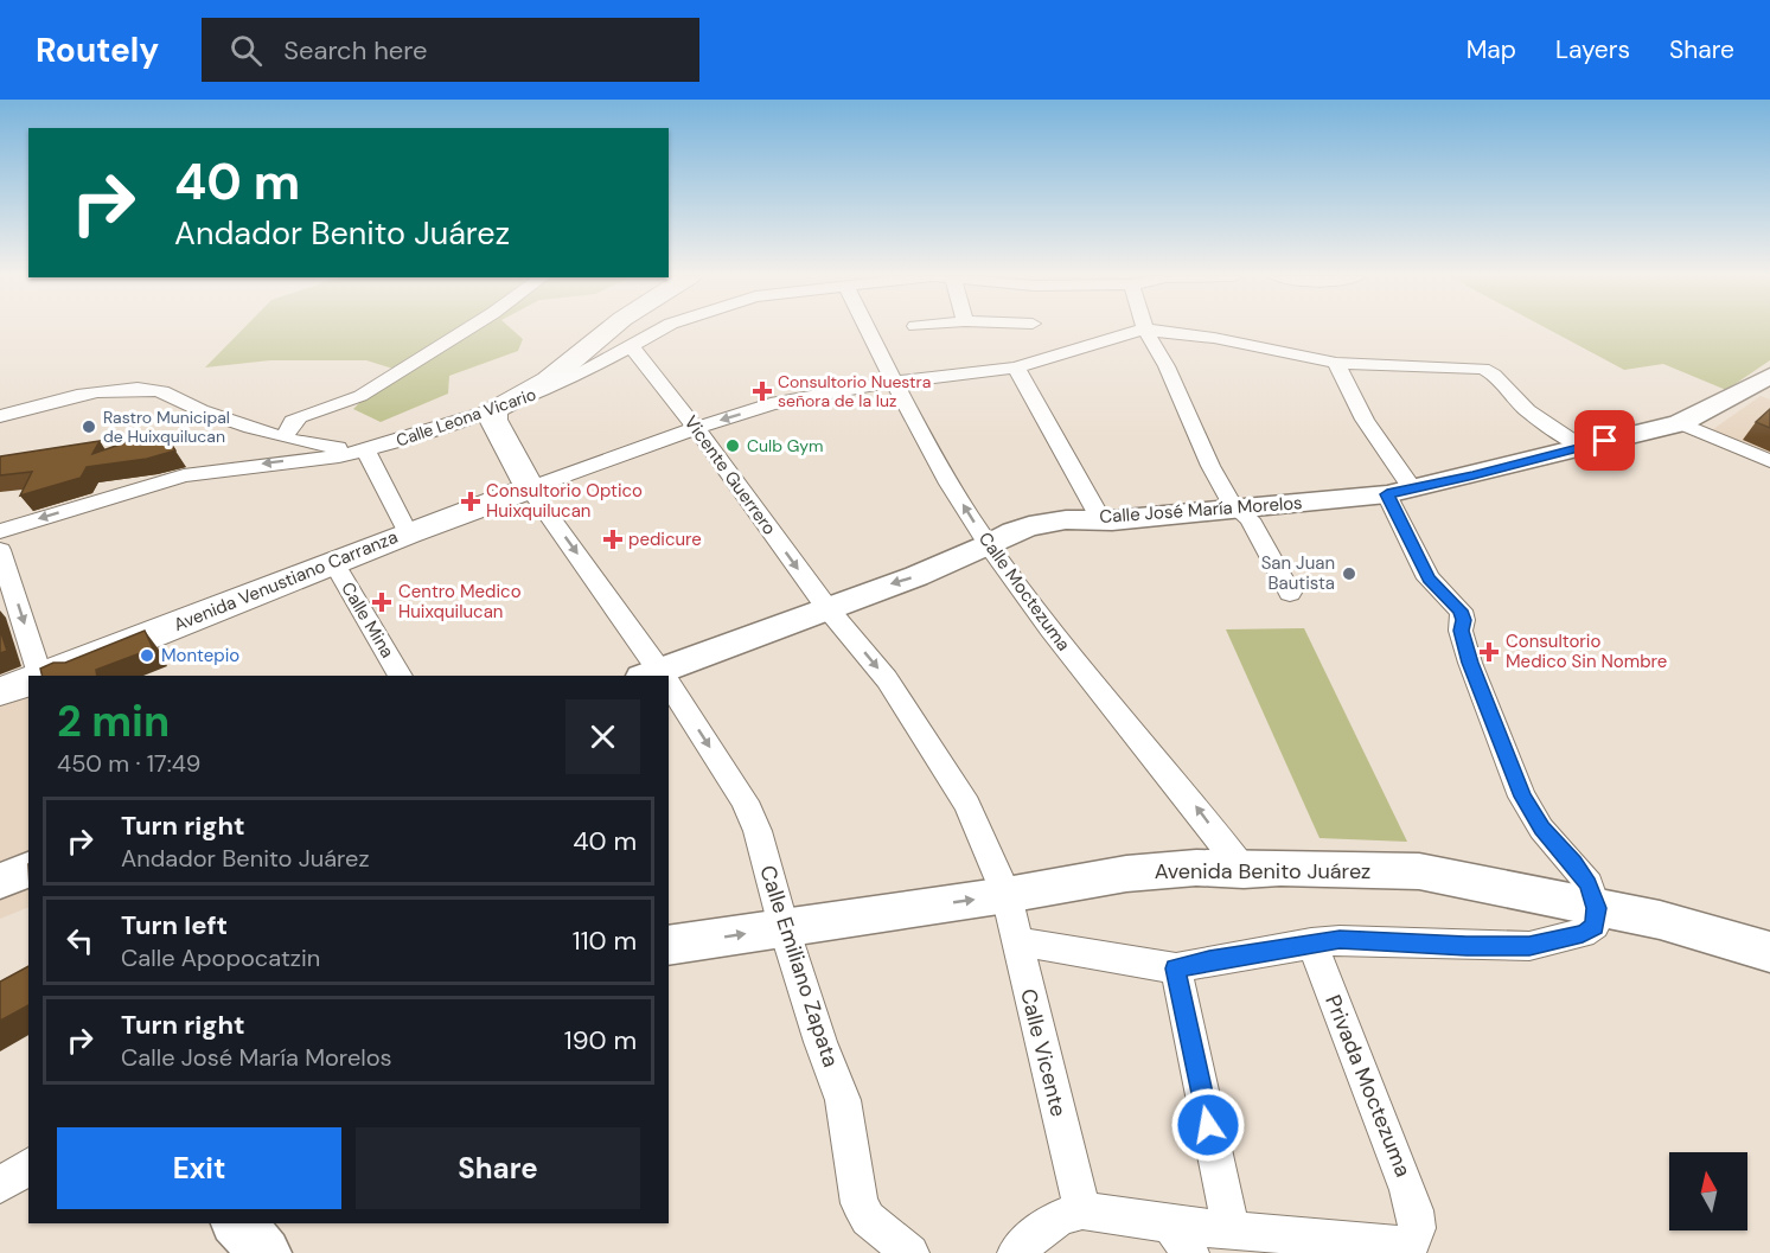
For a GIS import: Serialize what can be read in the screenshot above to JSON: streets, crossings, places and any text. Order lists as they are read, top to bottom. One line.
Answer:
{"streets":{"main road":["Calle José María Morelos","Avenida Venustiano Carranza","Avenida Benito Juárez"],"street":["Calle Leona Vicario","Vicente Guerrero","Calle Moctezuma","Calle Mina","Calle Emiliano Zapata","Calle Vicente","Privada Moctezuma"]},"crossings":[["Calle Leona Vicario","Vicente Guerrero"],["Vicente Guerrero","Calle José María Morelos"],["Vicente Guerrero","Avenida Benito Juárez"],["Vicente Guerrero","Calle Vicente"],["Calle José María Morelos","Calle Moctezuma"],["Avenida Venustiano Carranza","Calle Mina"],["Avenida Venustiano Carranza","Calle Emiliano Zapata"],["Calle Moctezuma","Avenida Benito Juárez"],["Avenida Benito Juárez","Calle Emiliano Zapata"],["Avenida Benito Juárez","Calle Vicente"]],"one_way":["Vicente Guerrero","Calle Emiliano Zapata"],"places":{"health":["Consultorio Nuestra señora de la luz","Consultorio Optico Huixquilucan","pedicure","Centro Medico Huixquilucan","Consultorio Medico Sin Nombre"],"other":["Rastro Municipal de Huixquilucan","Culb Gym","San Juan Bautista","Montepio"]},"north":"top","page":{"header":"Routely","search":"Search here","nav":["Map","Layers","Share"],"turn":["40 m","Andador Benito Juárez"],"heading":["2 min","450 m · 17:49"],"list":[{"name":"Turn right","note":"Andador Benito Juárez","value":"40 m"},{"name":"Turn left","note":"Calle Apopocatzin","value":"110 m"},{"name":"Turn right","note":"Calle José María Morelos","value":"190 m"}],"buttons":["Exit","Share"]}}
